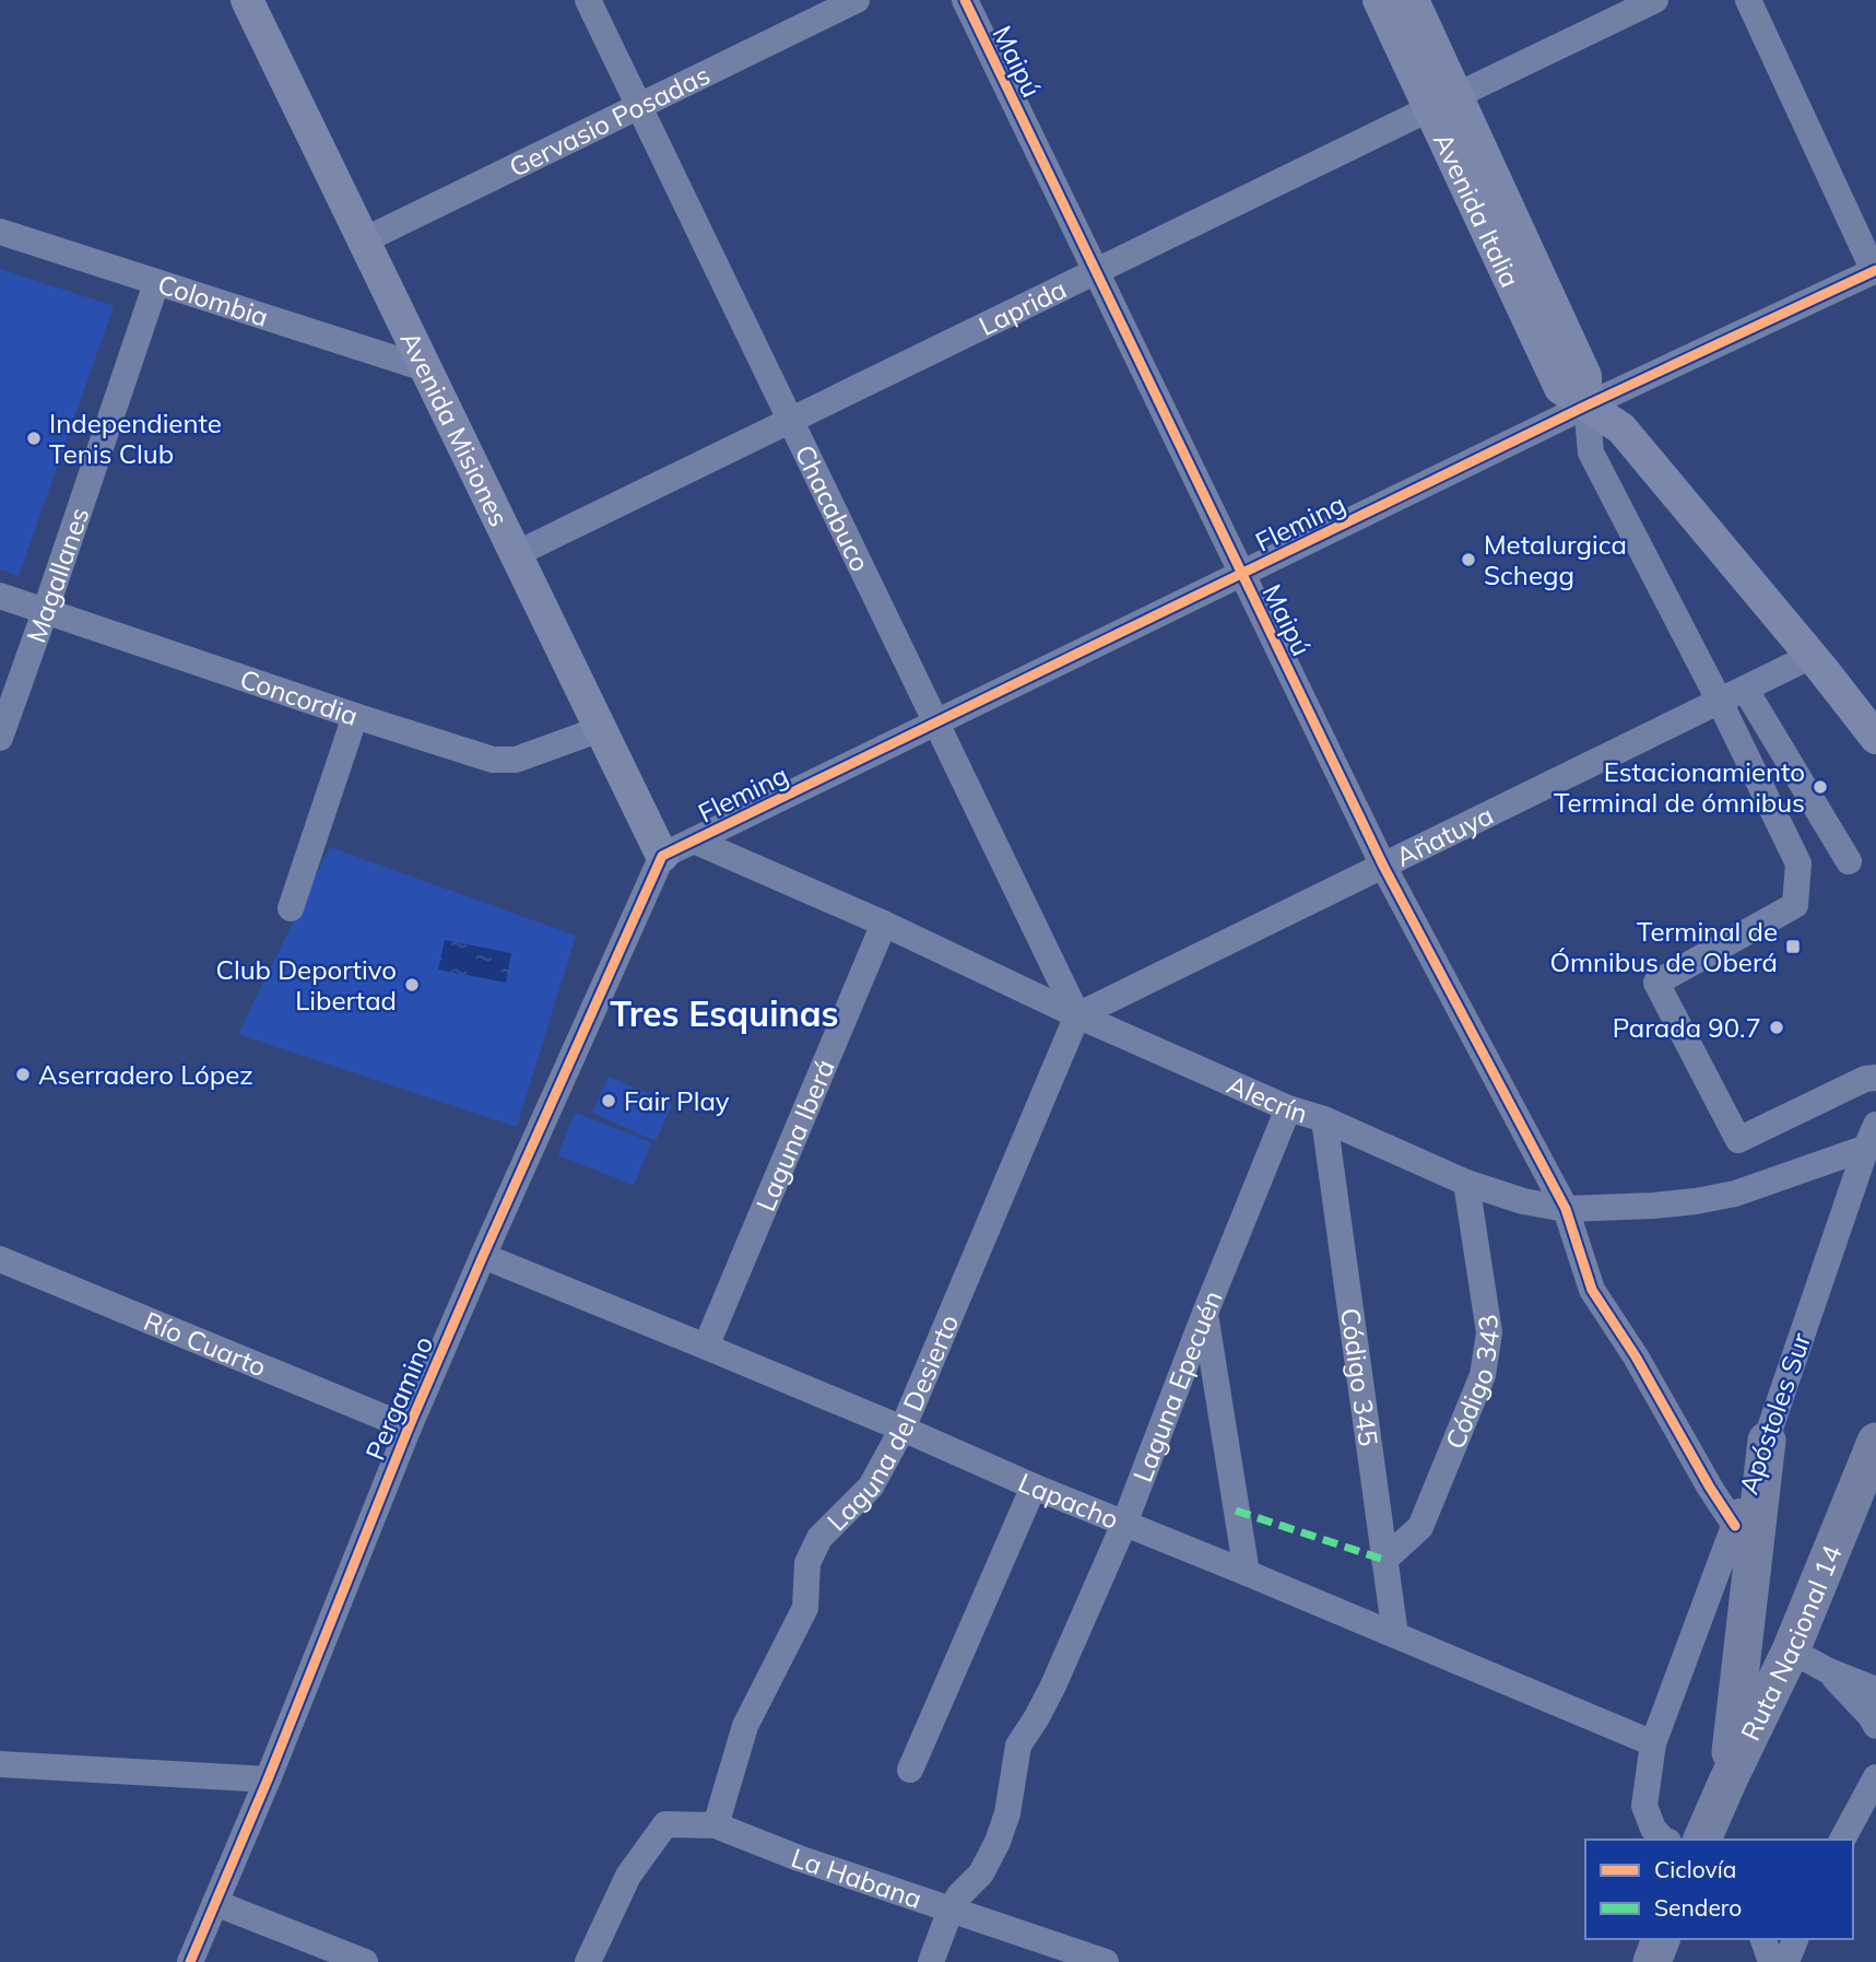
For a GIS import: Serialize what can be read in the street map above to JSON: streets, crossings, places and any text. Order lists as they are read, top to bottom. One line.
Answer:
{"streets":{"highway":["Ruta Nacional 14"],"main road":["Avenida Italia","Avenida Misiones"],"street":["Maipú","Gervasio Posadas","Colombia","Laprida","Chacabuco","Fleming","Magallanes","Concordia","Añatuya","Alecrín","Laguna Iberá","Río Cuarto","Código 345","Código 343","Laguna Epecuén","Pergamino","Apóstoles Sur","Laguna del Desierto","Lapacho","La Habana"]},"crossings":[["Maipú","Laprida"],["Maipú","Fleming"],["Maipú","Añatuya"],["Maipú","Alecrín"],["Maipú","Apóstoles Sur"],["Gervasio Posadas","Avenida Misiones"],["Gervasio Posadas","Chacabuco"],["Avenida Italia","Laprida"],["Avenida Italia","Fleming"],["Avenida Italia","Añatuya"],["Colombia","Avenida Misiones"],["Colombia","Magallanes"],["Laprida","Avenida Misiones"],["Laprida","Chacabuco"],["Avenida Misiones","Fleming"],["Avenida Misiones","Concordia"],["Avenida Misiones","Pergamino"],["Chacabuco","Fleming"],["Chacabuco","Añatuya"],["Chacabuco","Alecrín"],["Chacabuco","Laguna del Desierto"],["Fleming","Alecrín"],["Fleming","Pergamino"],["Magallanes","Concordia"],["Añatuya","Alecrín"],["Añatuya","Laguna del Desierto"],["Alecrín","Laguna Iberá"],["Alecrín","Código 345"],["Alecrín","Código 343"],["Alecrín","Laguna Epecuén"],["Alecrín","Apóstoles Sur"],["Alecrín","Laguna del Desierto"],["Laguna Iberá","Lapacho"],["Río Cuarto","Pergamino"],["Código 345","Código 343"],["Código 345","Lapacho"],["Laguna Epecuén","Lapacho"],["Laguna Epecuén","La Habana"],["Pergamino","Lapacho"],["Apóstoles Sur","Lapacho"],["Laguna del Desierto","Lapacho"],["Laguna del Desierto","La Habana"]],"districts":["Tres Esquinas"],"places":{"other":["Independiente Tenis Club","Metalurgica Schegg","Estacionamiento Terminal de ómnibus","Club Deportivo Libertad","Parada 90.7","Aserradero López","Fair Play"],"transit":["Terminal de Ómnibus de Oberá"]},"legend":["Ciclovía","Sendero"]}
